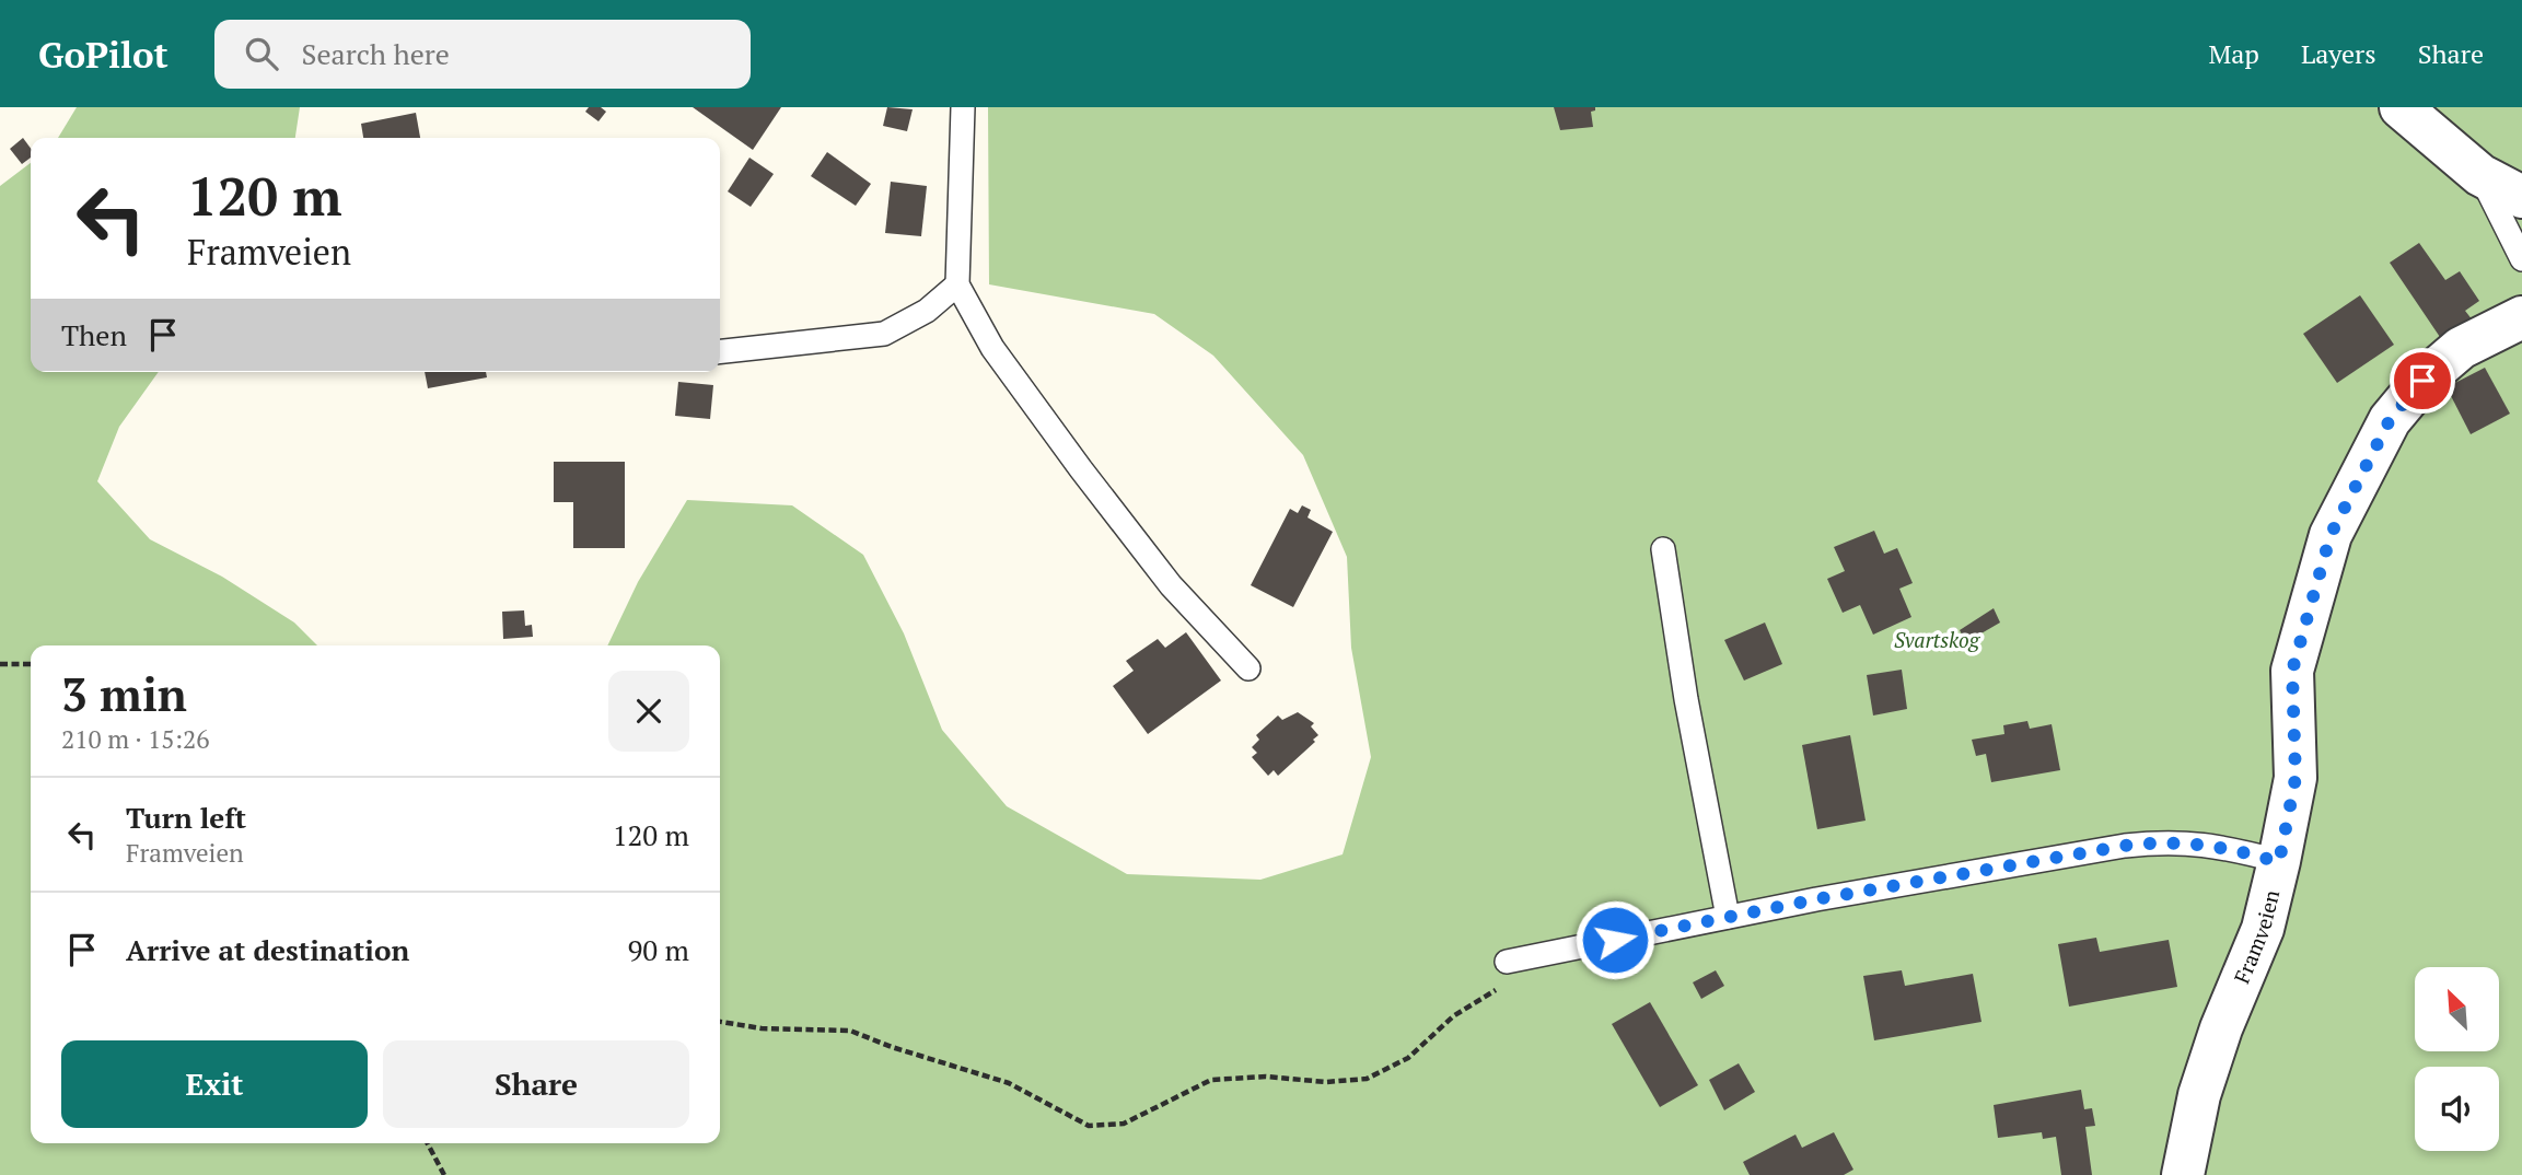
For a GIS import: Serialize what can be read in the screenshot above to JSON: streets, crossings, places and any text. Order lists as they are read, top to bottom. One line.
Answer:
{"streets":{"street":["Framveien"]},"parks":["Svartskog"],"north":"top left","page":{"header":"GoPilot","search":"Search here","nav":["Map","Layers","Share"],"turn":["120 m","Framveien"],"then":"Then","heading":["3 min","210 m · 15:26"],"list":[{"name":"Turn left","note":"Framveien","value":"120 m"},{"name":"Arrive at destination","value":"90 m"}],"buttons":["Exit","Share"]}}
